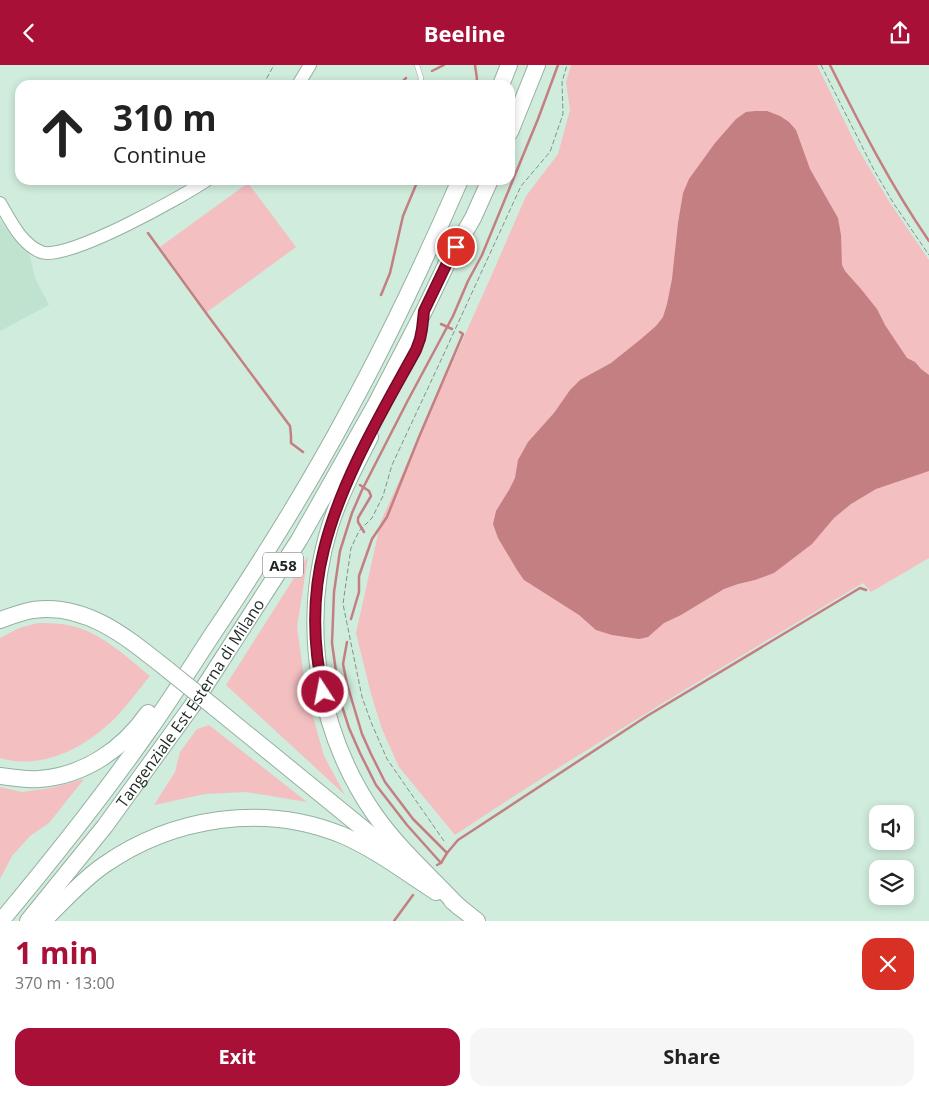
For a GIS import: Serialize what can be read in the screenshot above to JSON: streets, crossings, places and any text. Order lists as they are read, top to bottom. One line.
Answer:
{"streets":{"highway":["A58","Tangenziale Est Esterna di Milano"]},"crossings":[["A58","Tangenziale Est Esterna di Milano"]],"page":{"header":"Beeline","turn":["310 m","Continue"],"heading":["1 min","370 m · 13:00"],"buttons":["Exit","Share"]}}
